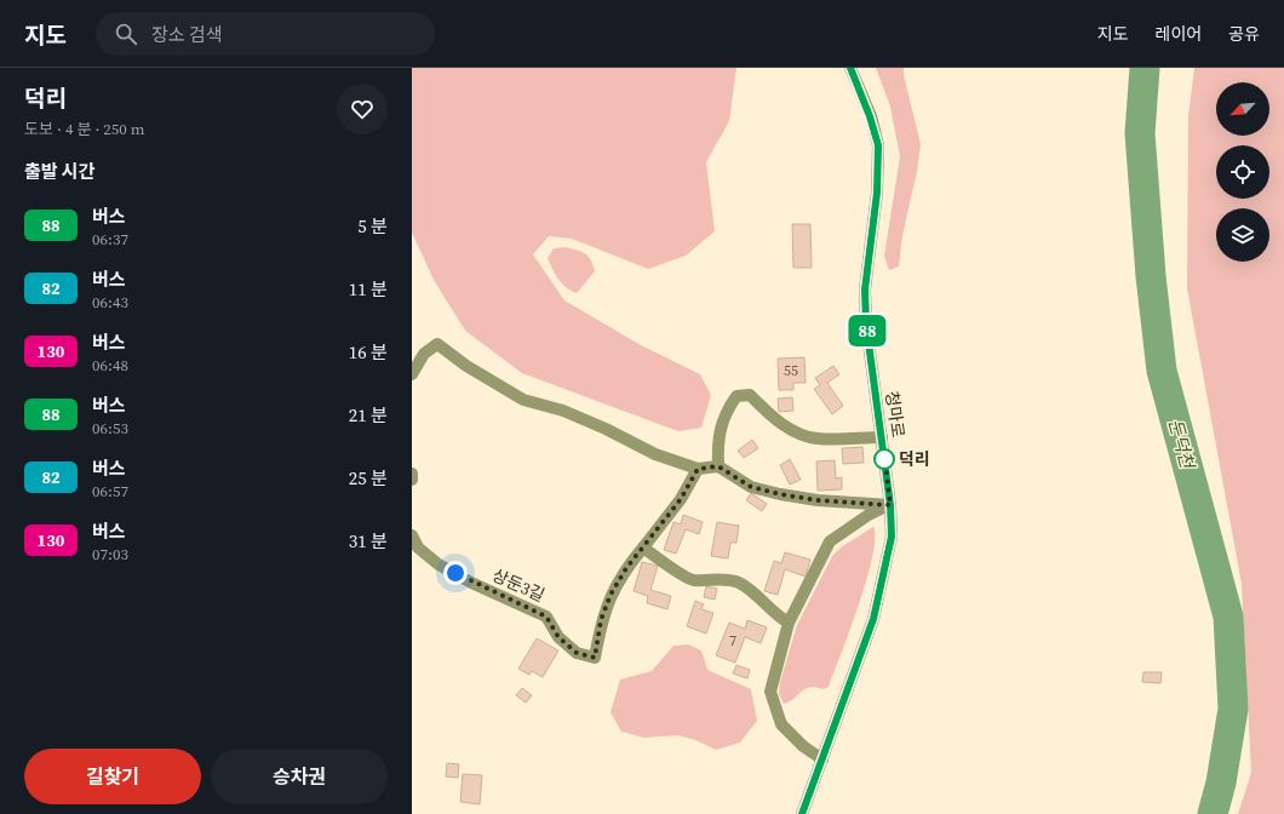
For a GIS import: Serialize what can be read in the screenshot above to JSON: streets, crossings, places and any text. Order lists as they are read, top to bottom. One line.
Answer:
{"streets":{"street":["청마로","상둔3길"]},"water":["둔덕천"],"places":["덕리"],"lines":["bus line 88"],"house_numbers":["55","7"],"north":"bottom left","page":{"header":"지도","search":"장소 검색","nav":["지도","레이어","공유"],"heading":[["덕리","도보 · 4 분 · 250 m"],"출발 시간"],"on_map":"88","list":[{"mark":"88","name":"버스","note":"06:37","value":"5 분"},{"mark":"82","name":"버스","note":"06:43","value":"11 분"},{"mark":"130","name":"버스","note":"06:48","value":"16 분"},{"mark":"88","name":"버스","note":"06:53","value":"21 분"},{"mark":"82","name":"버스","note":"06:57","value":"25 분"},{"mark":"130","name":"버스","note":"07:03","value":"31 분"}],"buttons":["길찾기","승차권"]}}
